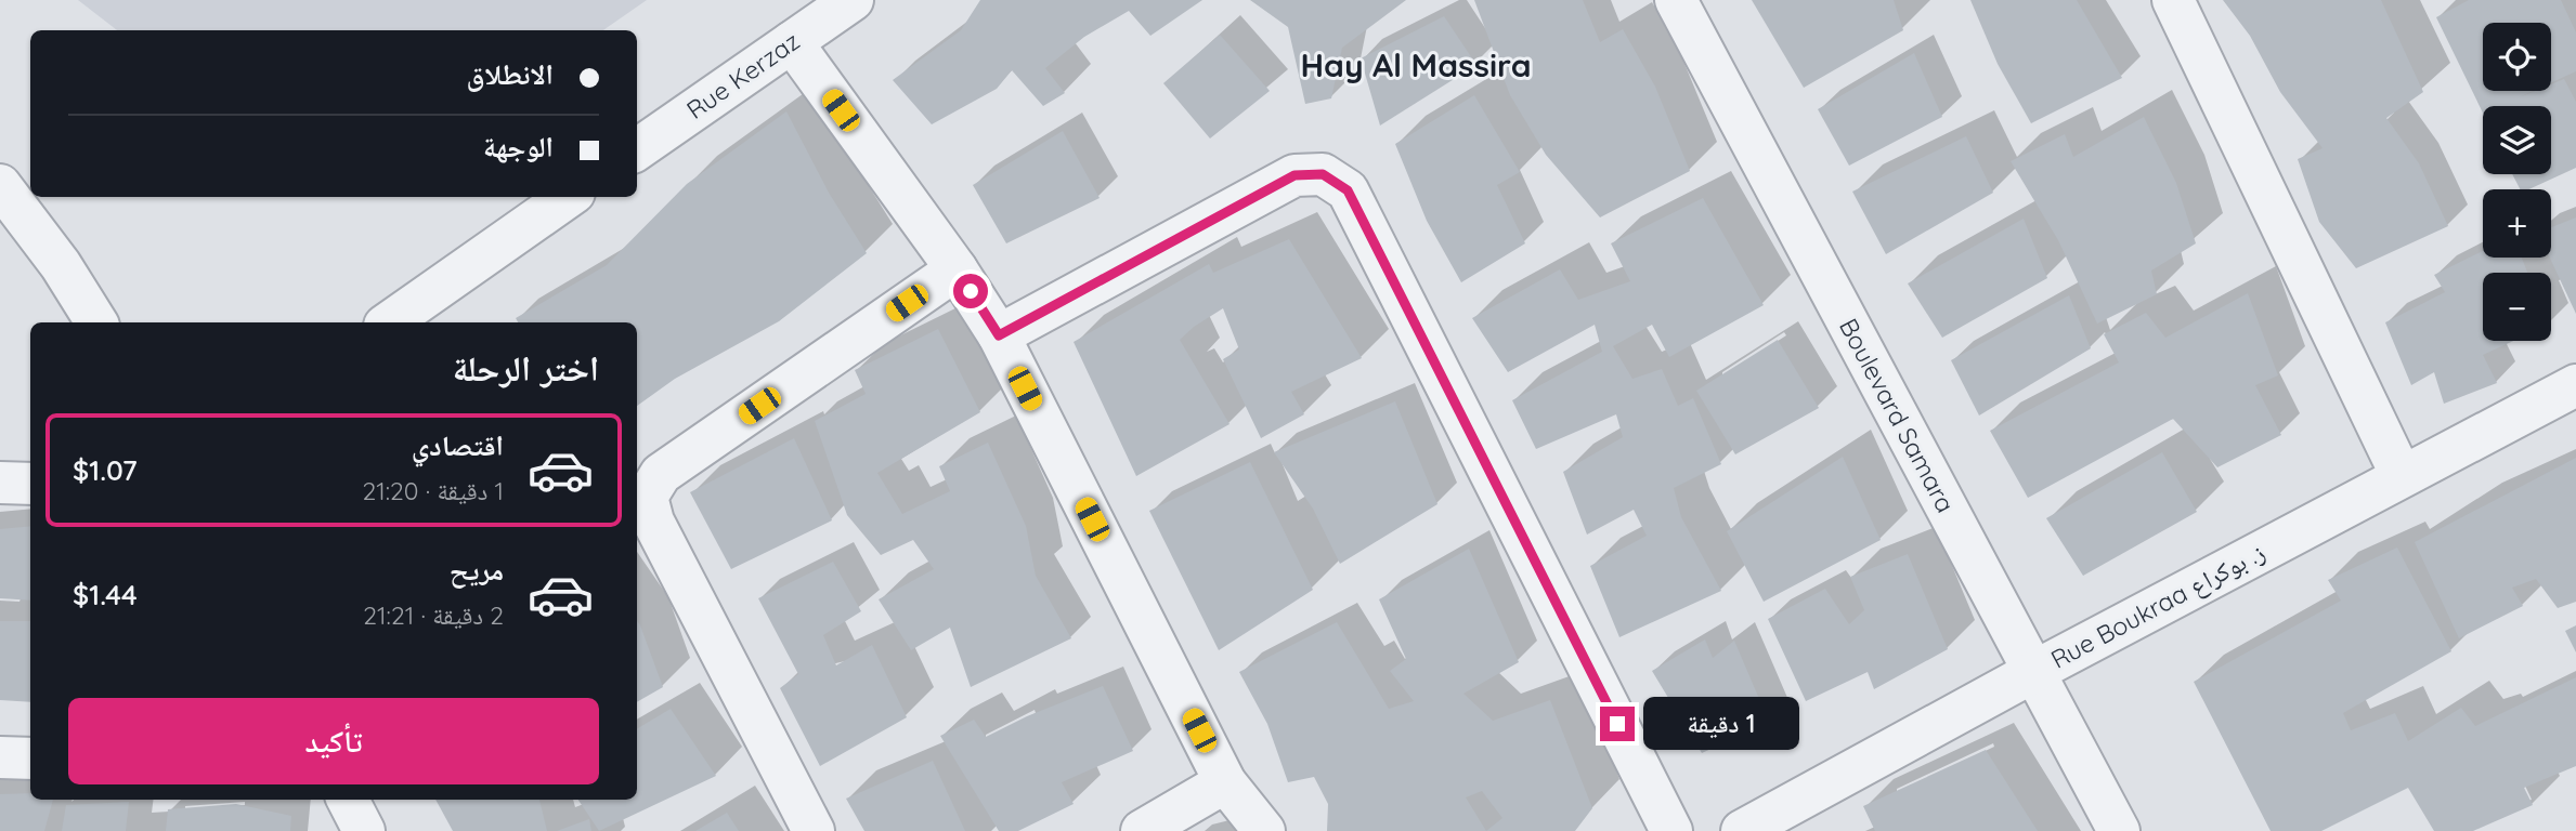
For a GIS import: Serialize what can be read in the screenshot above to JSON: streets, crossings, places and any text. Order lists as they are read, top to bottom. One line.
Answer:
{"streets":{"street":["Rue Kerzaz","Boulevard Samara","Rue Boukraa ز. بوكراع"]},"crossings":[["Boulevard Samara","Rue Boukraa ز. بوكراع"]],"districts":["Hay Al Massira"],"page":{"map_buttons":["+","−"],"banner":["الانطلاق","الوجهة"],"heading":"اختر الرحلة","list":[{"name":"اقتصادي","note":"1 دقيقة · 21:20","value":"$1.07"},{"name":"مريح","note":"2 دقيقة · 21:21","value":"$1.44"}],"buttons":"تأكيد","bubble":"1 دقيقة"}}
